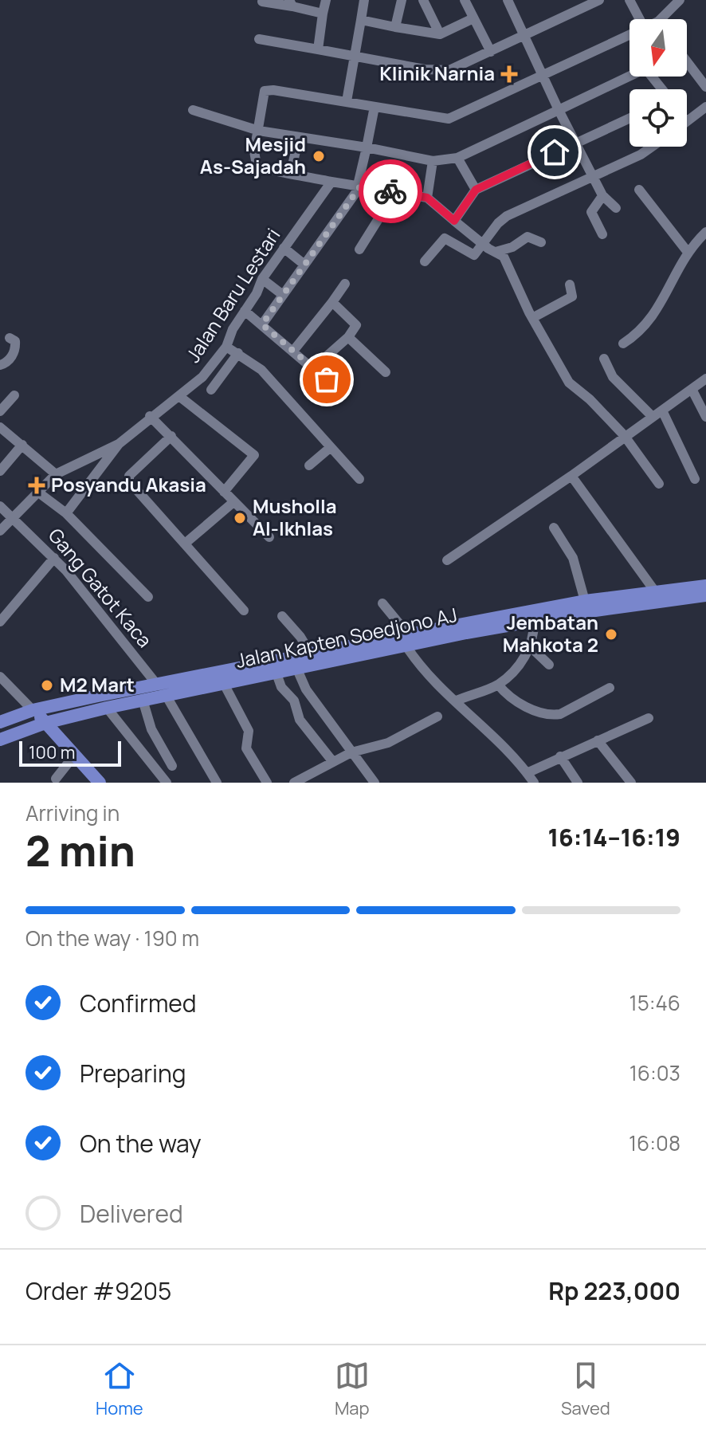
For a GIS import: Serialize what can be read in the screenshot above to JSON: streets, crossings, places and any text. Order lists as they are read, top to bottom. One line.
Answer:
{"streets":{"main road":["Jalan Kapten Soedjono AJ"],"street":["Jalan Baru Lestari","Gang Gatot Kaca"]},"crossings":[["Jalan Baru Lestari","Gang Gatot Kaca"],["Gang Gatot Kaca","Jalan Kapten Soedjono AJ"]],"places":{"health":["Klinik Narnia","Posyandu Akasia"],"other":["Mesjid As-Sajadah","Musholla Al-Ikhlas","Jembatan Mahkota 2","M2 Mart"]},"scale_bar":"100 m","north":"bottom","page":{"scale":"100 m","heading":["2 min","Arriving in","16:14–16:19"],"panel":["Order #9205","Rp 223,000"],"bar":"On the way · 190 m","list":[["Confirmed","15:46"],["Preparing","16:03"],["On the way","16:08"],"Delivered"],"tabs":["Home","Map","Saved"]}}
